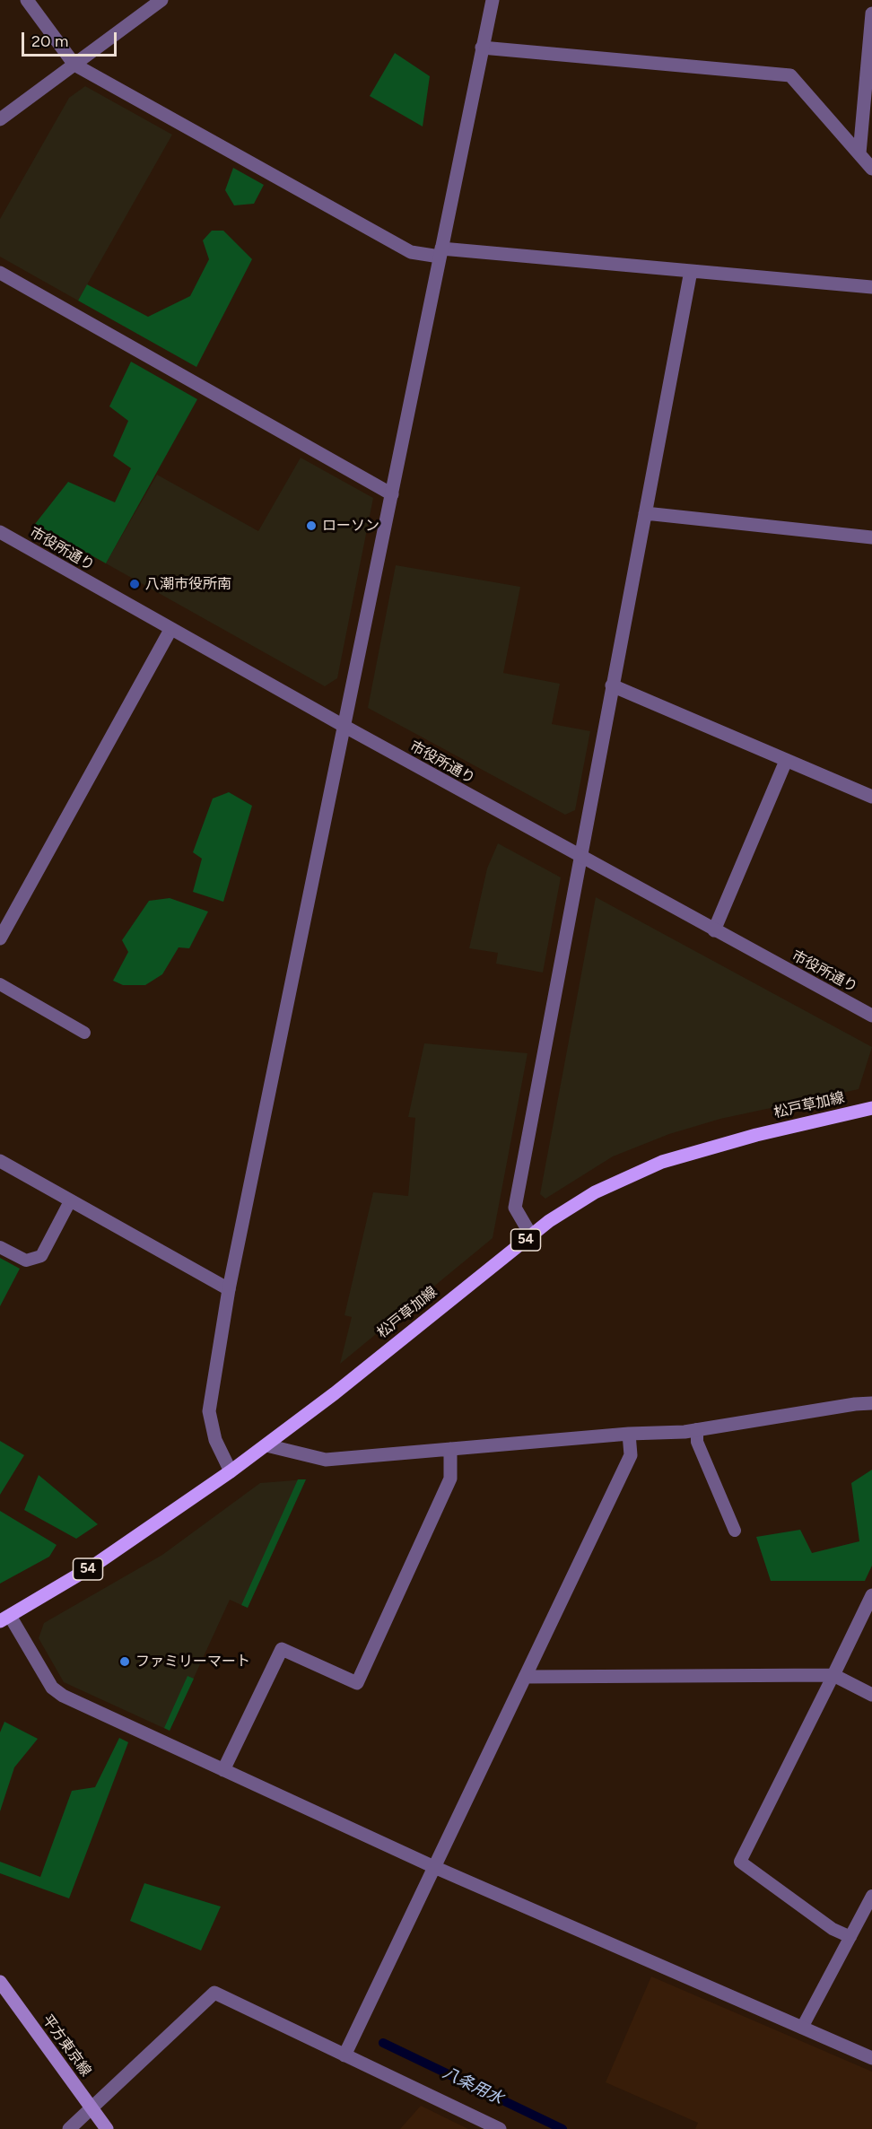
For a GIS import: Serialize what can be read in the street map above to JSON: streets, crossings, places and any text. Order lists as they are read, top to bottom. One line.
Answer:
{"streets":{"main road":["松戸草加線","54","平方東京線"],"street":["市役所通り"]},"water":["八条用水"],"places":["ローソン","八潮市役所南","ファミリーマート"],"scale_bar":"20 m"}
